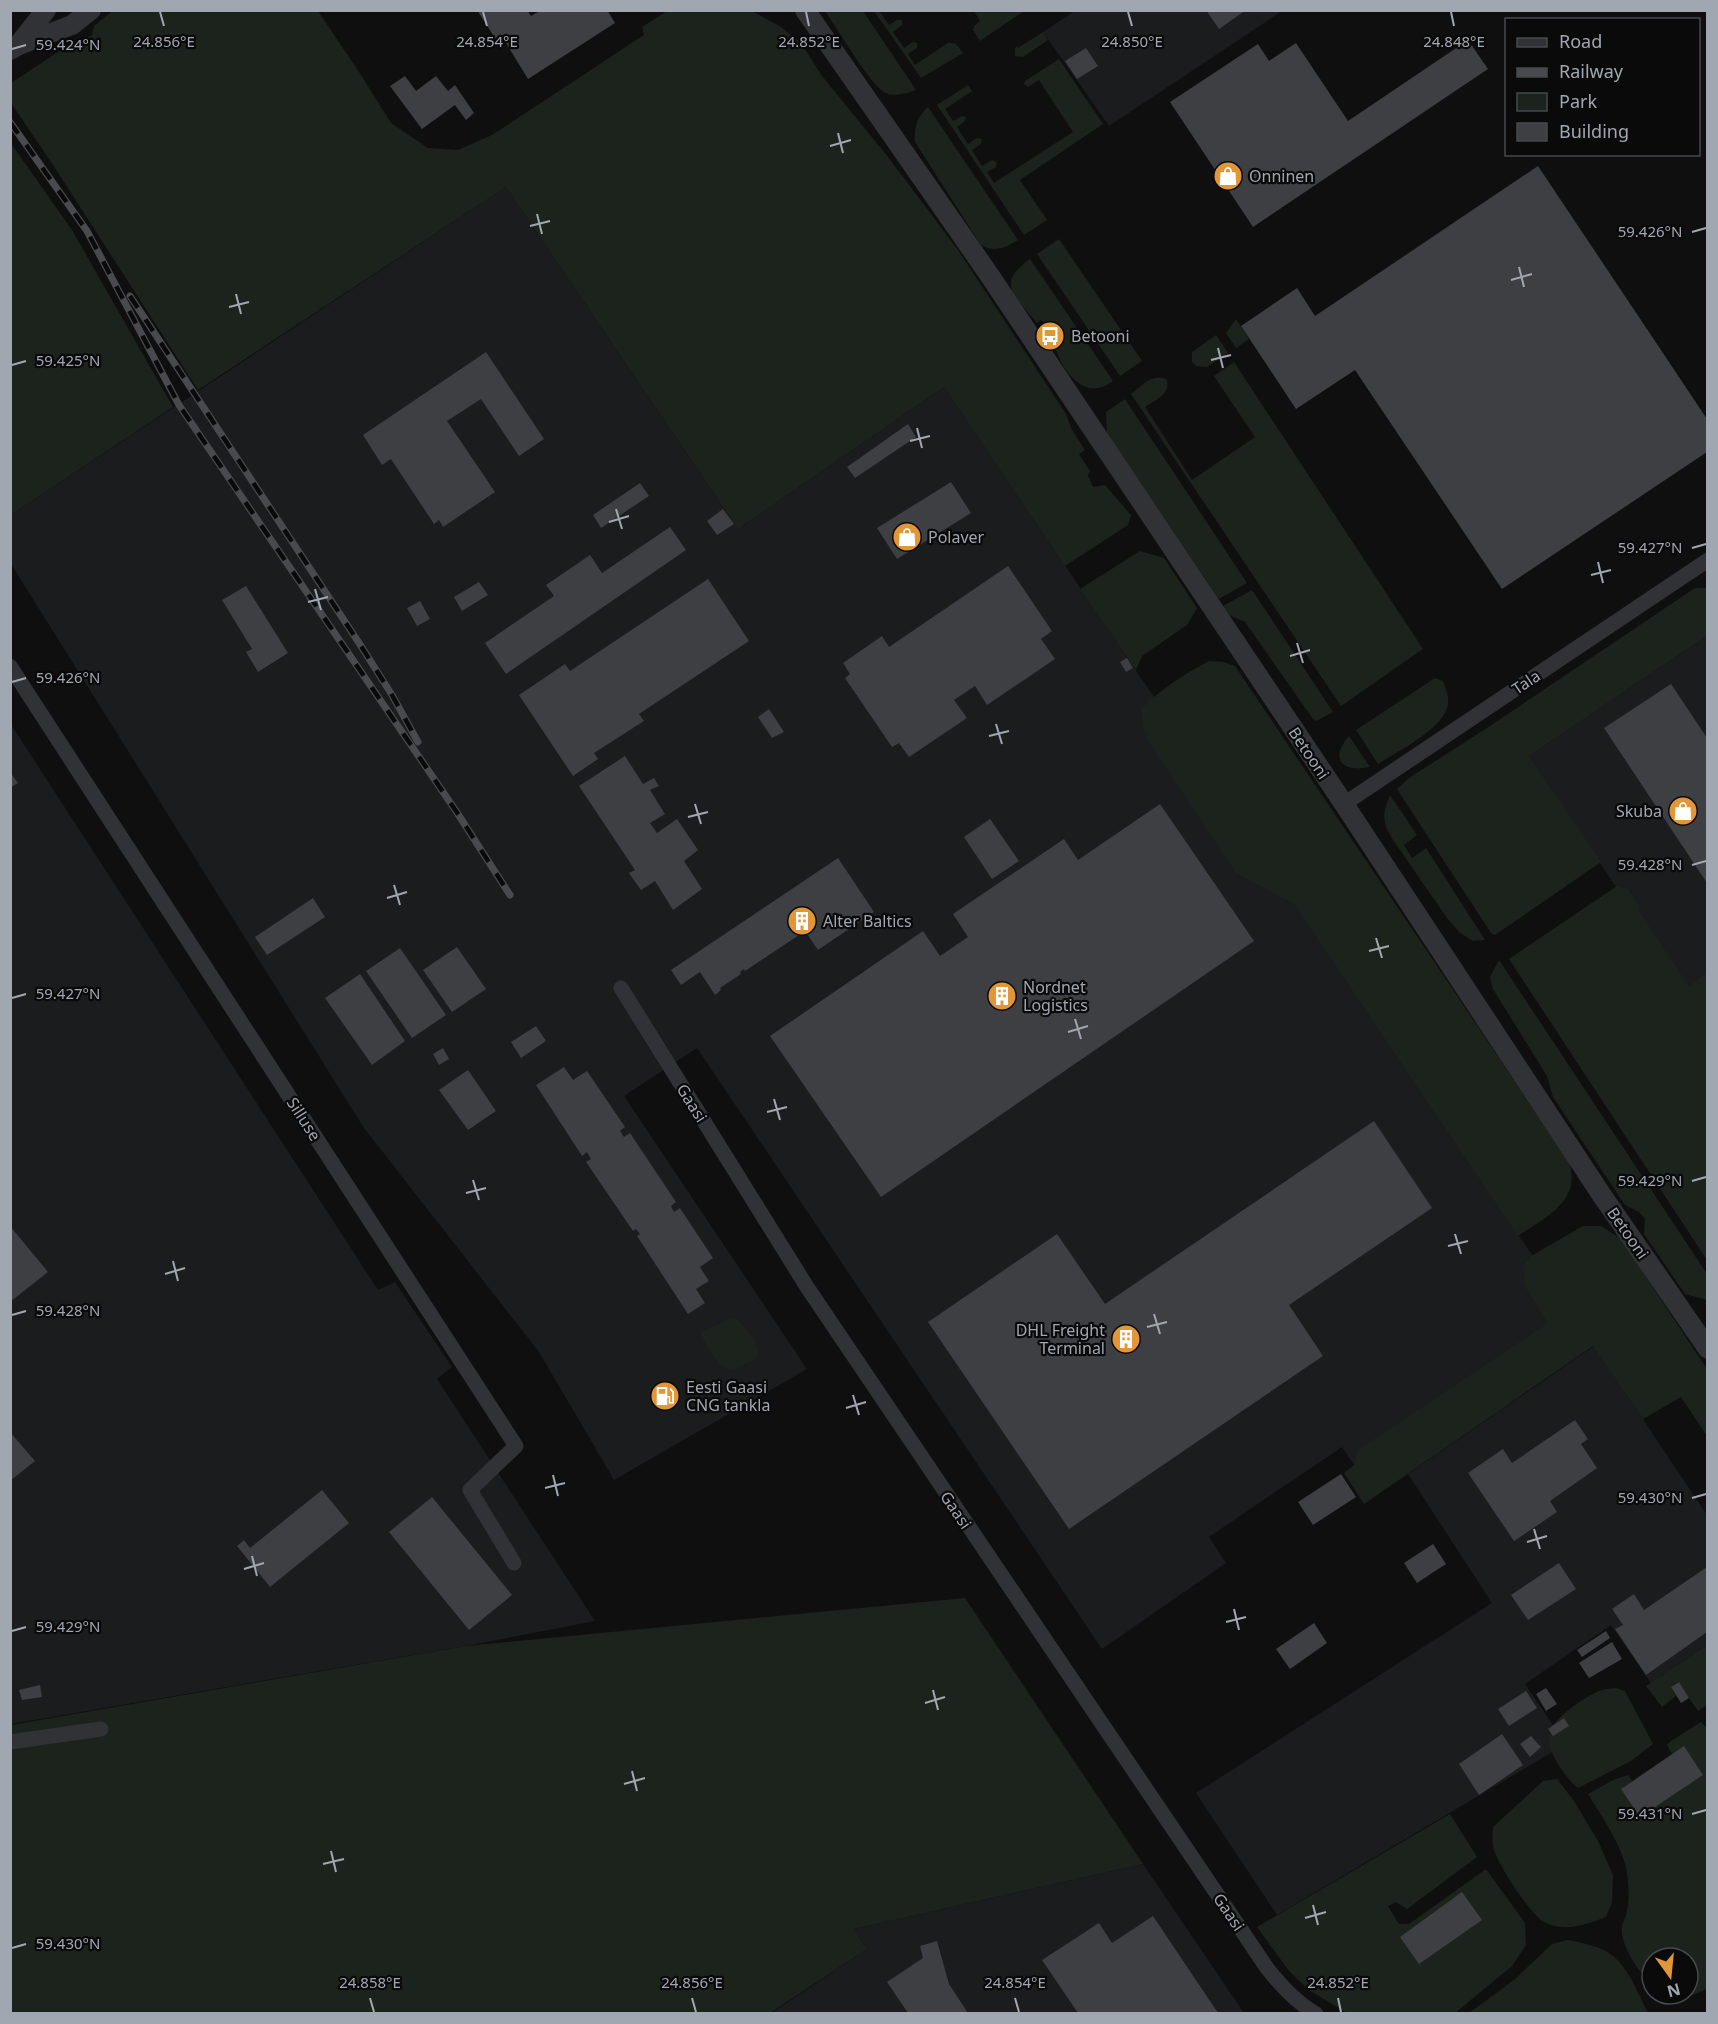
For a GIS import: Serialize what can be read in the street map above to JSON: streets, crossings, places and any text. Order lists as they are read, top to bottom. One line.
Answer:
{"streets":{"street":["Tala","Betooni","Gaasi","Silluse"]},"crossings":[["Tala","Betooni"]],"places":{"shop":["Onninen","Polaver","Skuba"],"bus stop":["Betooni"],"building":["Alter Baltics","Nordnet Logistics","DHL Freight Terminal"],"fuel station":["Eesti Gaasi CNG tankla"]},"legend":["Road","Railway","Park","Building"],"north":"bottom","coordinates":["24.856°E","24.854°E","24.852°E","24.850°E","24.848°E","59.424°N","59.426°N","59.425°N","59.427°N","59.428°N","59.429°N","59.430°N","59.431°N","24.858°E"]}
